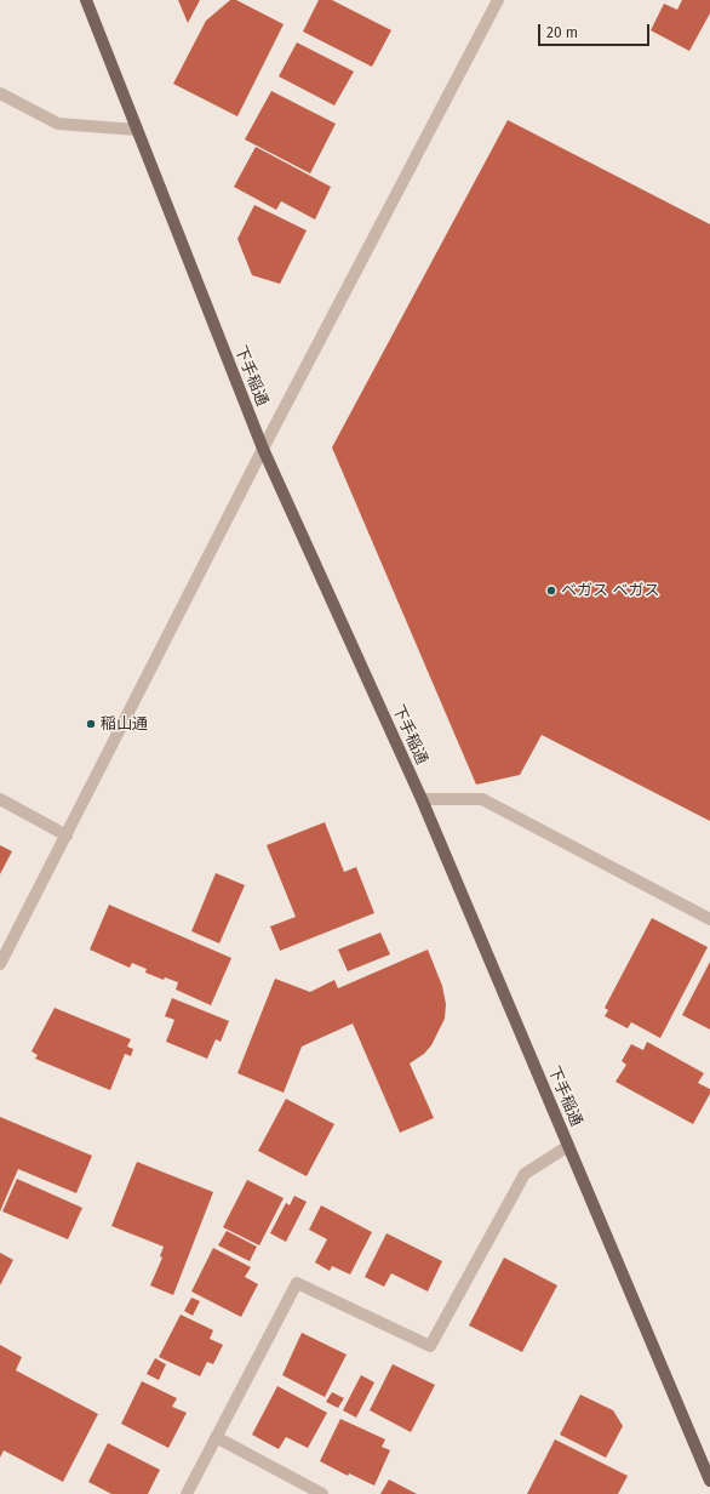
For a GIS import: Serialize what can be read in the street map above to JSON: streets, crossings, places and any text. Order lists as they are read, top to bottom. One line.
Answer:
{"streets":{"main road":["下手稲通"]},"places":["ベガス ベガス","稲山通"],"scale_bar":"20 m"}
